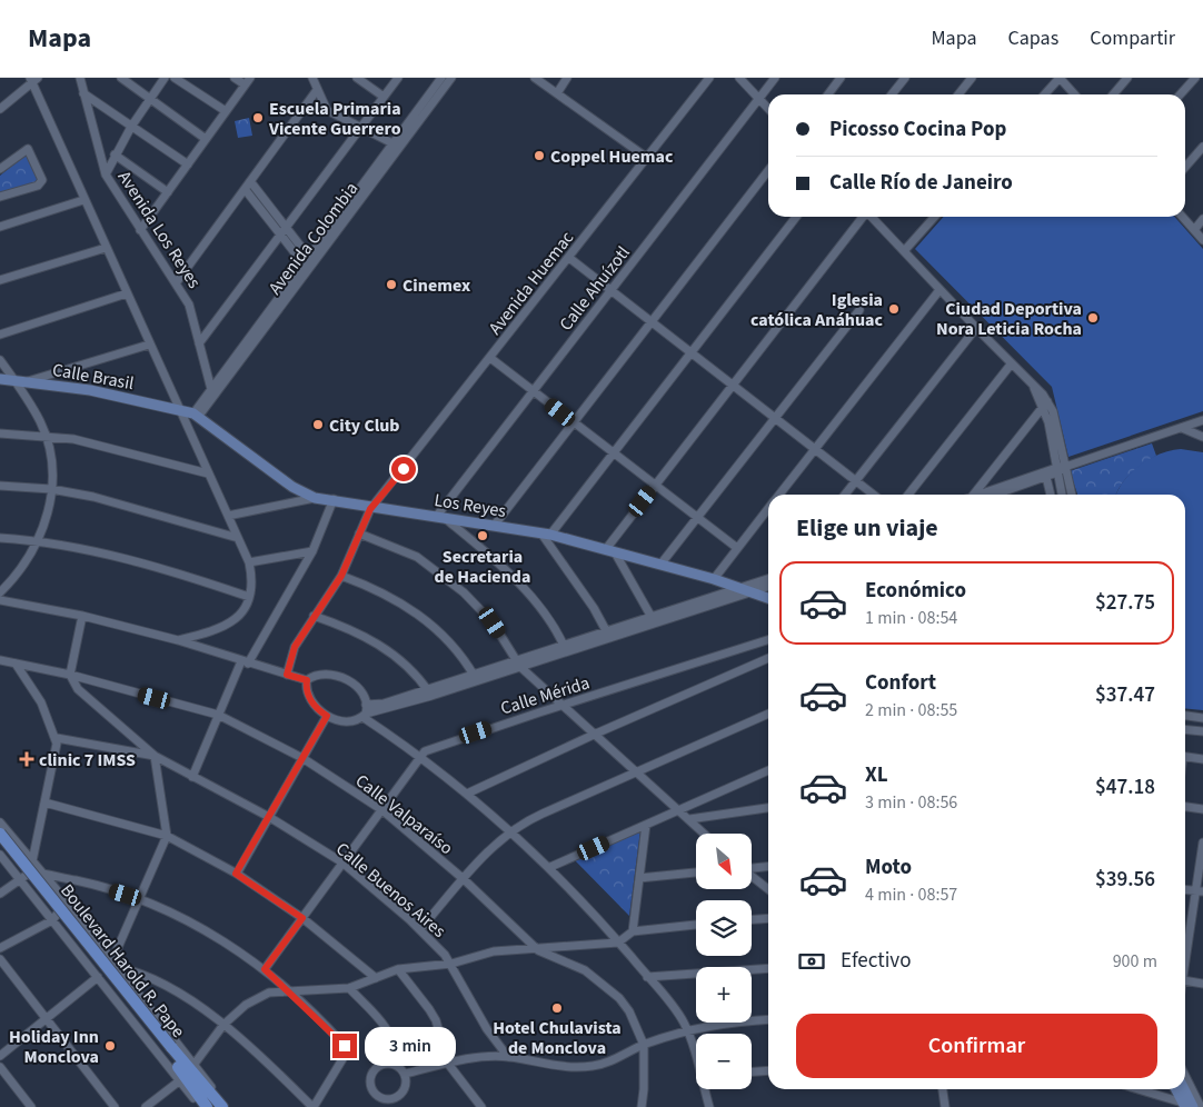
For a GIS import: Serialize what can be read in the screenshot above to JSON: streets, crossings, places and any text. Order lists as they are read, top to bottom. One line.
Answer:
{"streets":{"highway":["Boulevard Harold R. Pape"],"main road":["Calle Brasil","Los Reyes"],"street":["Avenida Los Reyes","Avenida Colombia","Avenida Huemac","Calle Ahuízotl","Calle Mérida","Calle Valparaíso","Calle Buenos Aires"]},"crossings":[["Avenida Los Reyes","Avenida Colombia"],["Avenida Colombia","Los Reyes"],["Avenida Huemac","Los Reyes"],["Calle Ahuízotl","Los Reyes"],["Calle Brasil","Los Reyes"],["Calle Mérida","Calle Valparaíso"],["Calle Mérida","Calle Buenos Aires"]],"places":{"other":["Escuela Primaria Vicente Guerrero","Coppel Huemac","Cinemex","Iglesia católica Anáhuac","Ciudad Deportiva Nora Leticia Rocha","City Club","Secretaria de Hacienda","Hotel Chulavista de Monclova","Holiday Inn Monclova"],"health":["clinic 7 IMSS"]},"north":"bottom right","page":{"header":"Mapa","nav":["Mapa","Capas","Compartir"],"banner":["Picosso Cocina Pop","Calle Río de Janeiro"],"heading":"Elige un viaje","list":[{"name":"Económico","note":"1 min · 08:54","value":"$27.75"},{"name":"Confort","note":"2 min · 08:55","value":"$37.47"},{"name":"XL","note":"3 min · 08:56","value":"$47.18"},{"name":"Moto","note":"4 min · 08:57","value":"$39.56"}],"map_buttons":["+","−"],"pay":["Efectivo","900 m"],"buttons":"Confirmar","bubble":"3 min"}}
